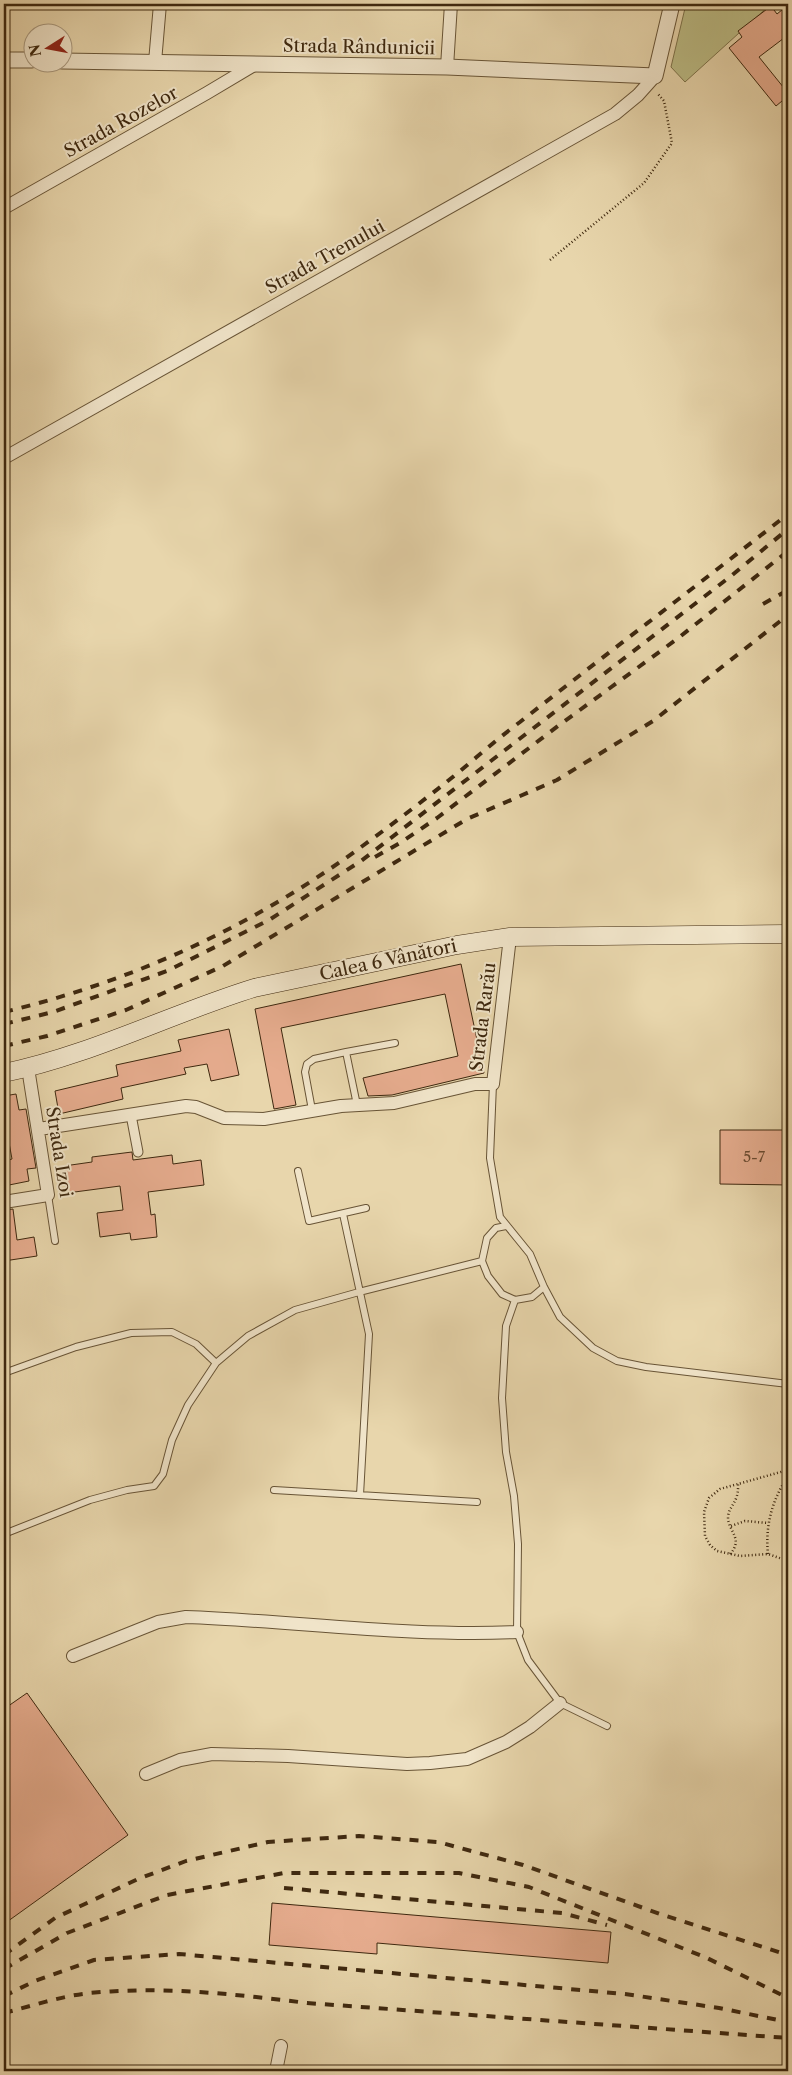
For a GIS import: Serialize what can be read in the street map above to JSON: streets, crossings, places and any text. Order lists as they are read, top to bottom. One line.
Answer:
{"streets":{"main road":["Calea 6 Vânători"],"street":["Strada Rândunicii","Strada Rozelor","Strada Trenului","Strada Rarău","Strada Izoi"]},"crossings":[["Strada Rândunicii","Strada Rozelor"],["Strada Rândunicii","Strada Trenului"],["Calea 6 Vânători","Strada Rarău"],["Calea 6 Vânători","Strada Izoi"],["Strada Rarău","Strada Izoi"]],"house_numbers":["5-7"],"north":"left"}
